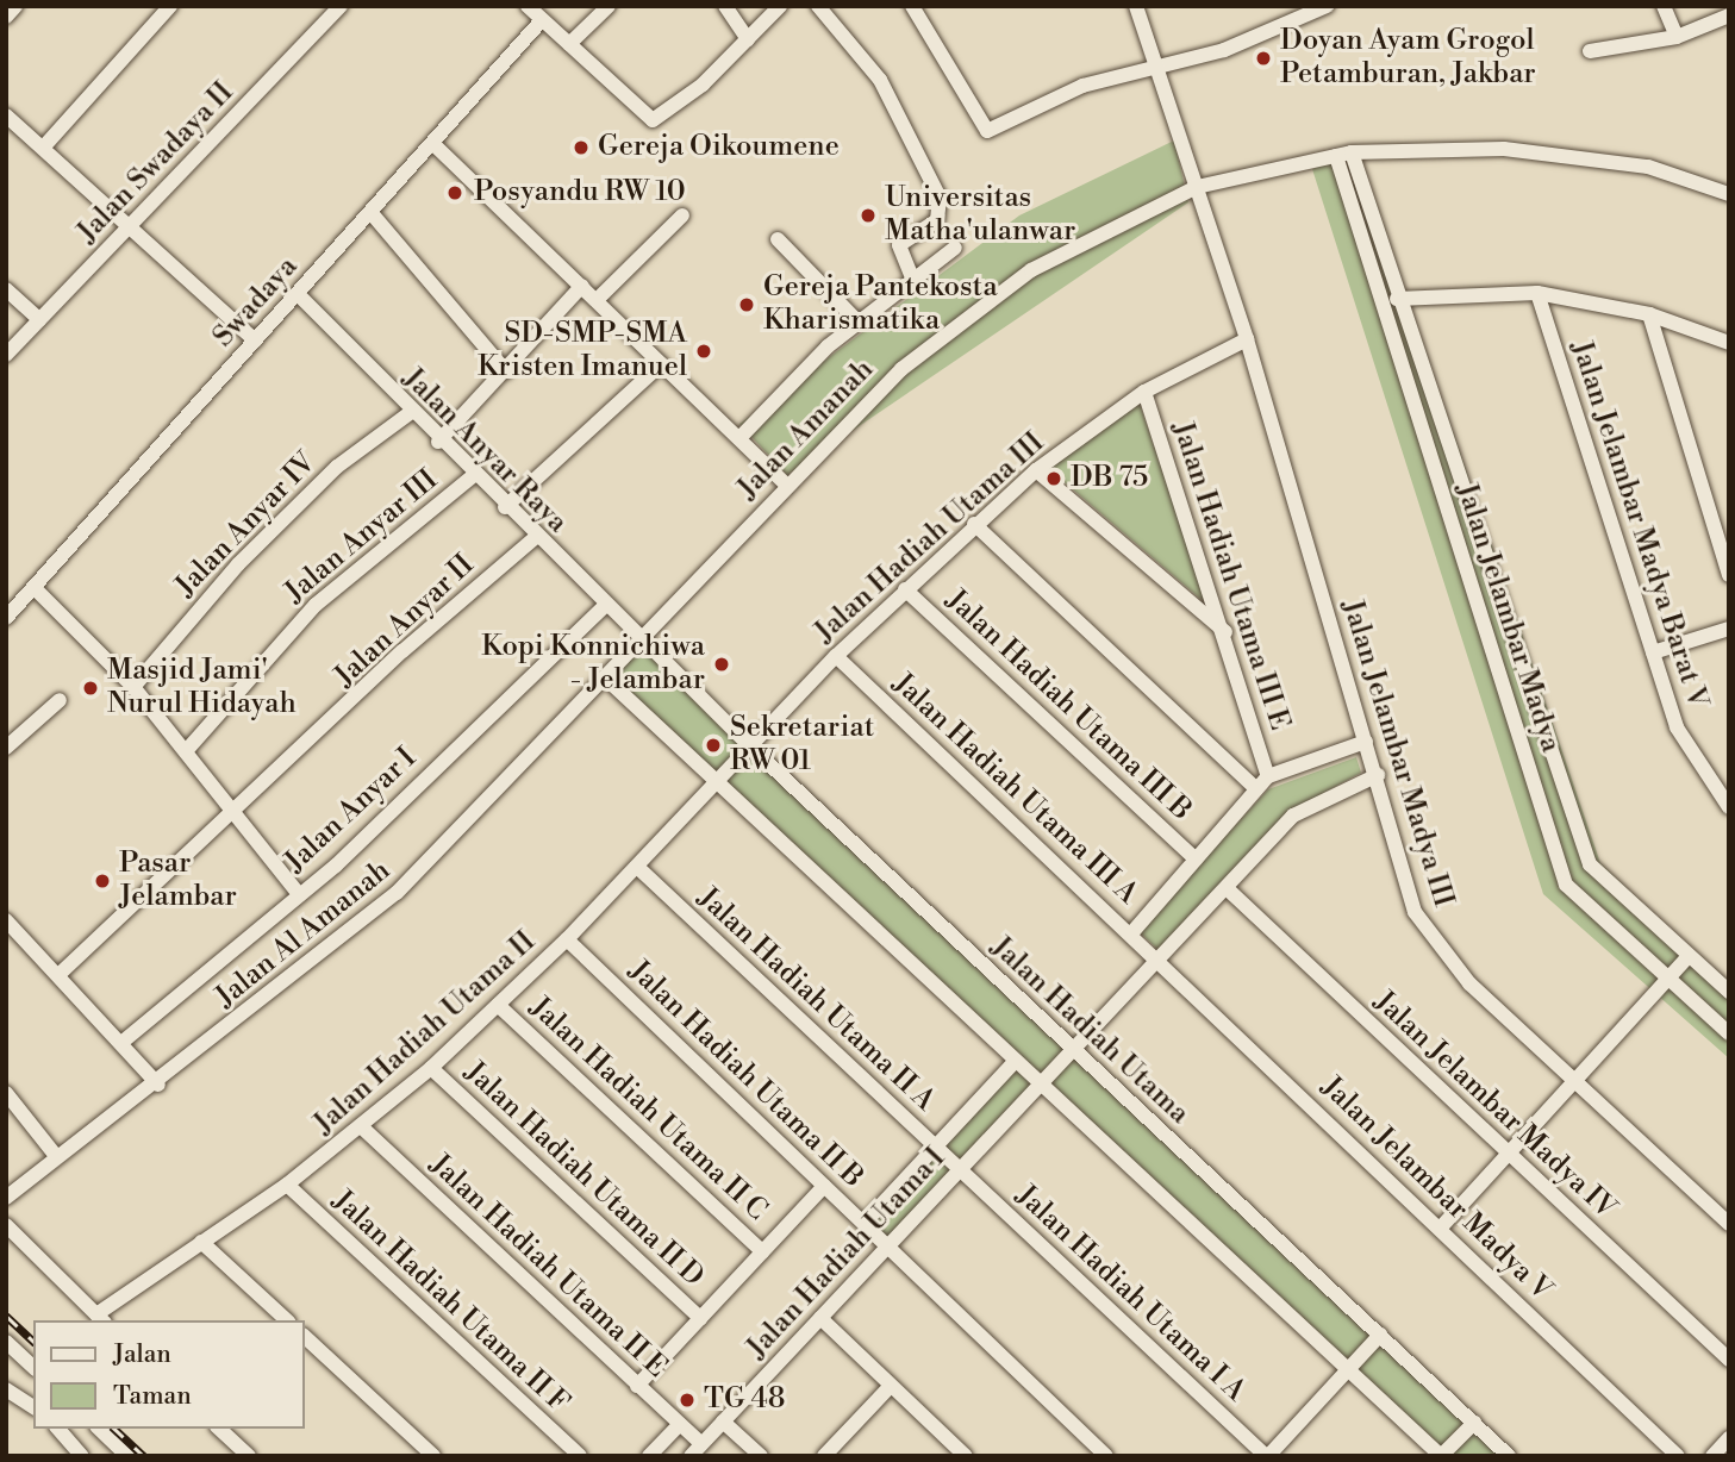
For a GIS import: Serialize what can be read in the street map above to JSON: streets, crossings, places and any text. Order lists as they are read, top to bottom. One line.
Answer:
{"streets":{"street":["Jalan Swadaya II","Swadaya","Jalan Amanah","Jalan Anyar Raya","Jalan Anyar IV","Jalan Jelambar Madya Barat V","Jalan Anyar III","Jalan Hadiah Utama III","Jalan Hadiah Utama III E","Jalan Jelambar Madya","Jalan Anyar II","Jalan Hadiah Utama III B","Jalan Jelambar Madya III","Jalan Hadiah Utama III A","Jalan Anyar I","Jalan Al Amanah","Jalan Hadiah Utama II A","Jalan Hadiah Utama","Jalan Hadiah Utama II","Jalan Hadiah Utama II B","Jalan Jelambar Madya IV","Jalan Hadiah Utama II C","Jalan Hadiah Utama II D","Jalan Jelambar Madya V","Jalan Hadiah Utama I","Jalan Hadiah Utama II E","Jalan Hadiah Utama I A","Jalan Hadiah Utama II F"]},"crossings":[["Swadaya","Jalan Anyar Raya"],["Jalan Amanah","Jalan Anyar Raya"],["Jalan Amanah","Jalan Jelambar Madya"],["Jalan Amanah","Jalan Jelambar Madya III"],["Jalan Amanah","Jalan Al Amanah"],["Jalan Amanah","Jalan Hadiah Utama"],["Jalan Anyar Raya","Jalan Anyar IV"],["Jalan Anyar Raya","Jalan Anyar III"],["Jalan Anyar Raya","Jalan Anyar II"],["Jalan Anyar Raya","Jalan Anyar I"],["Jalan Anyar Raya","Jalan Hadiah Utama"],["Jalan Hadiah Utama III","Jalan Hadiah Utama III E"],["Jalan Hadiah Utama III","Jalan Hadiah Utama III B"],["Jalan Hadiah Utama III","Jalan Jelambar Madya III"],["Jalan Hadiah Utama III","Jalan Hadiah Utama III A"],["Jalan Hadiah Utama III","Jalan Hadiah Utama"],["Jalan Hadiah Utama III","Jalan Hadiah Utama II"],["Jalan Jelambar Madya III","Jalan Hadiah Utama I"],["Jalan Hadiah Utama III A","Jalan Jelambar Madya V"],["Jalan Hadiah Utama III A","Jalan Hadiah Utama I"],["Jalan Hadiah Utama II A","Jalan Hadiah Utama II"],["Jalan Hadiah Utama II A","Jalan Hadiah Utama I"],["Jalan Hadiah Utama II A","Jalan Hadiah Utama I A"],["Jalan Hadiah Utama","Jalan Hadiah Utama II"],["Jalan Hadiah Utama","Jalan Hadiah Utama I"],["Jalan Hadiah Utama II","Jalan Hadiah Utama II B"],["Jalan Hadiah Utama II","Jalan Hadiah Utama II C"],["Jalan Hadiah Utama II","Jalan Hadiah Utama II D"],["Jalan Hadiah Utama II","Jalan Hadiah Utama II E"],["Jalan Hadiah Utama II","Jalan Hadiah Utama II F"],["Jalan Hadiah Utama II B","Jalan Hadiah Utama I"],["Jalan Jelambar Madya IV","Jalan Hadiah Utama I"],["Jalan Jelambar Madya V","Jalan Hadiah Utama I"],["Jalan Hadiah Utama I","Jalan Hadiah Utama II E"],["Jalan Hadiah Utama I","Jalan Hadiah Utama I A"]],"places":["Doyan Ayam Grogol Petamburan, Jakbar","Gereja Oikoumene","Posyandu RW 10","Universitas Matha'ulanwar","Gereja Pantekosta Kharismatika","SD-SMP-SMA Kristen Imanuel","DB 75","Kopi Konnichiwa - Jelambar","Masjid Jami' Nurul Hidayah","Sekretariat RW 01","Pasar Jelambar","TG 48"],"legend":["Jalan","Taman"]}
